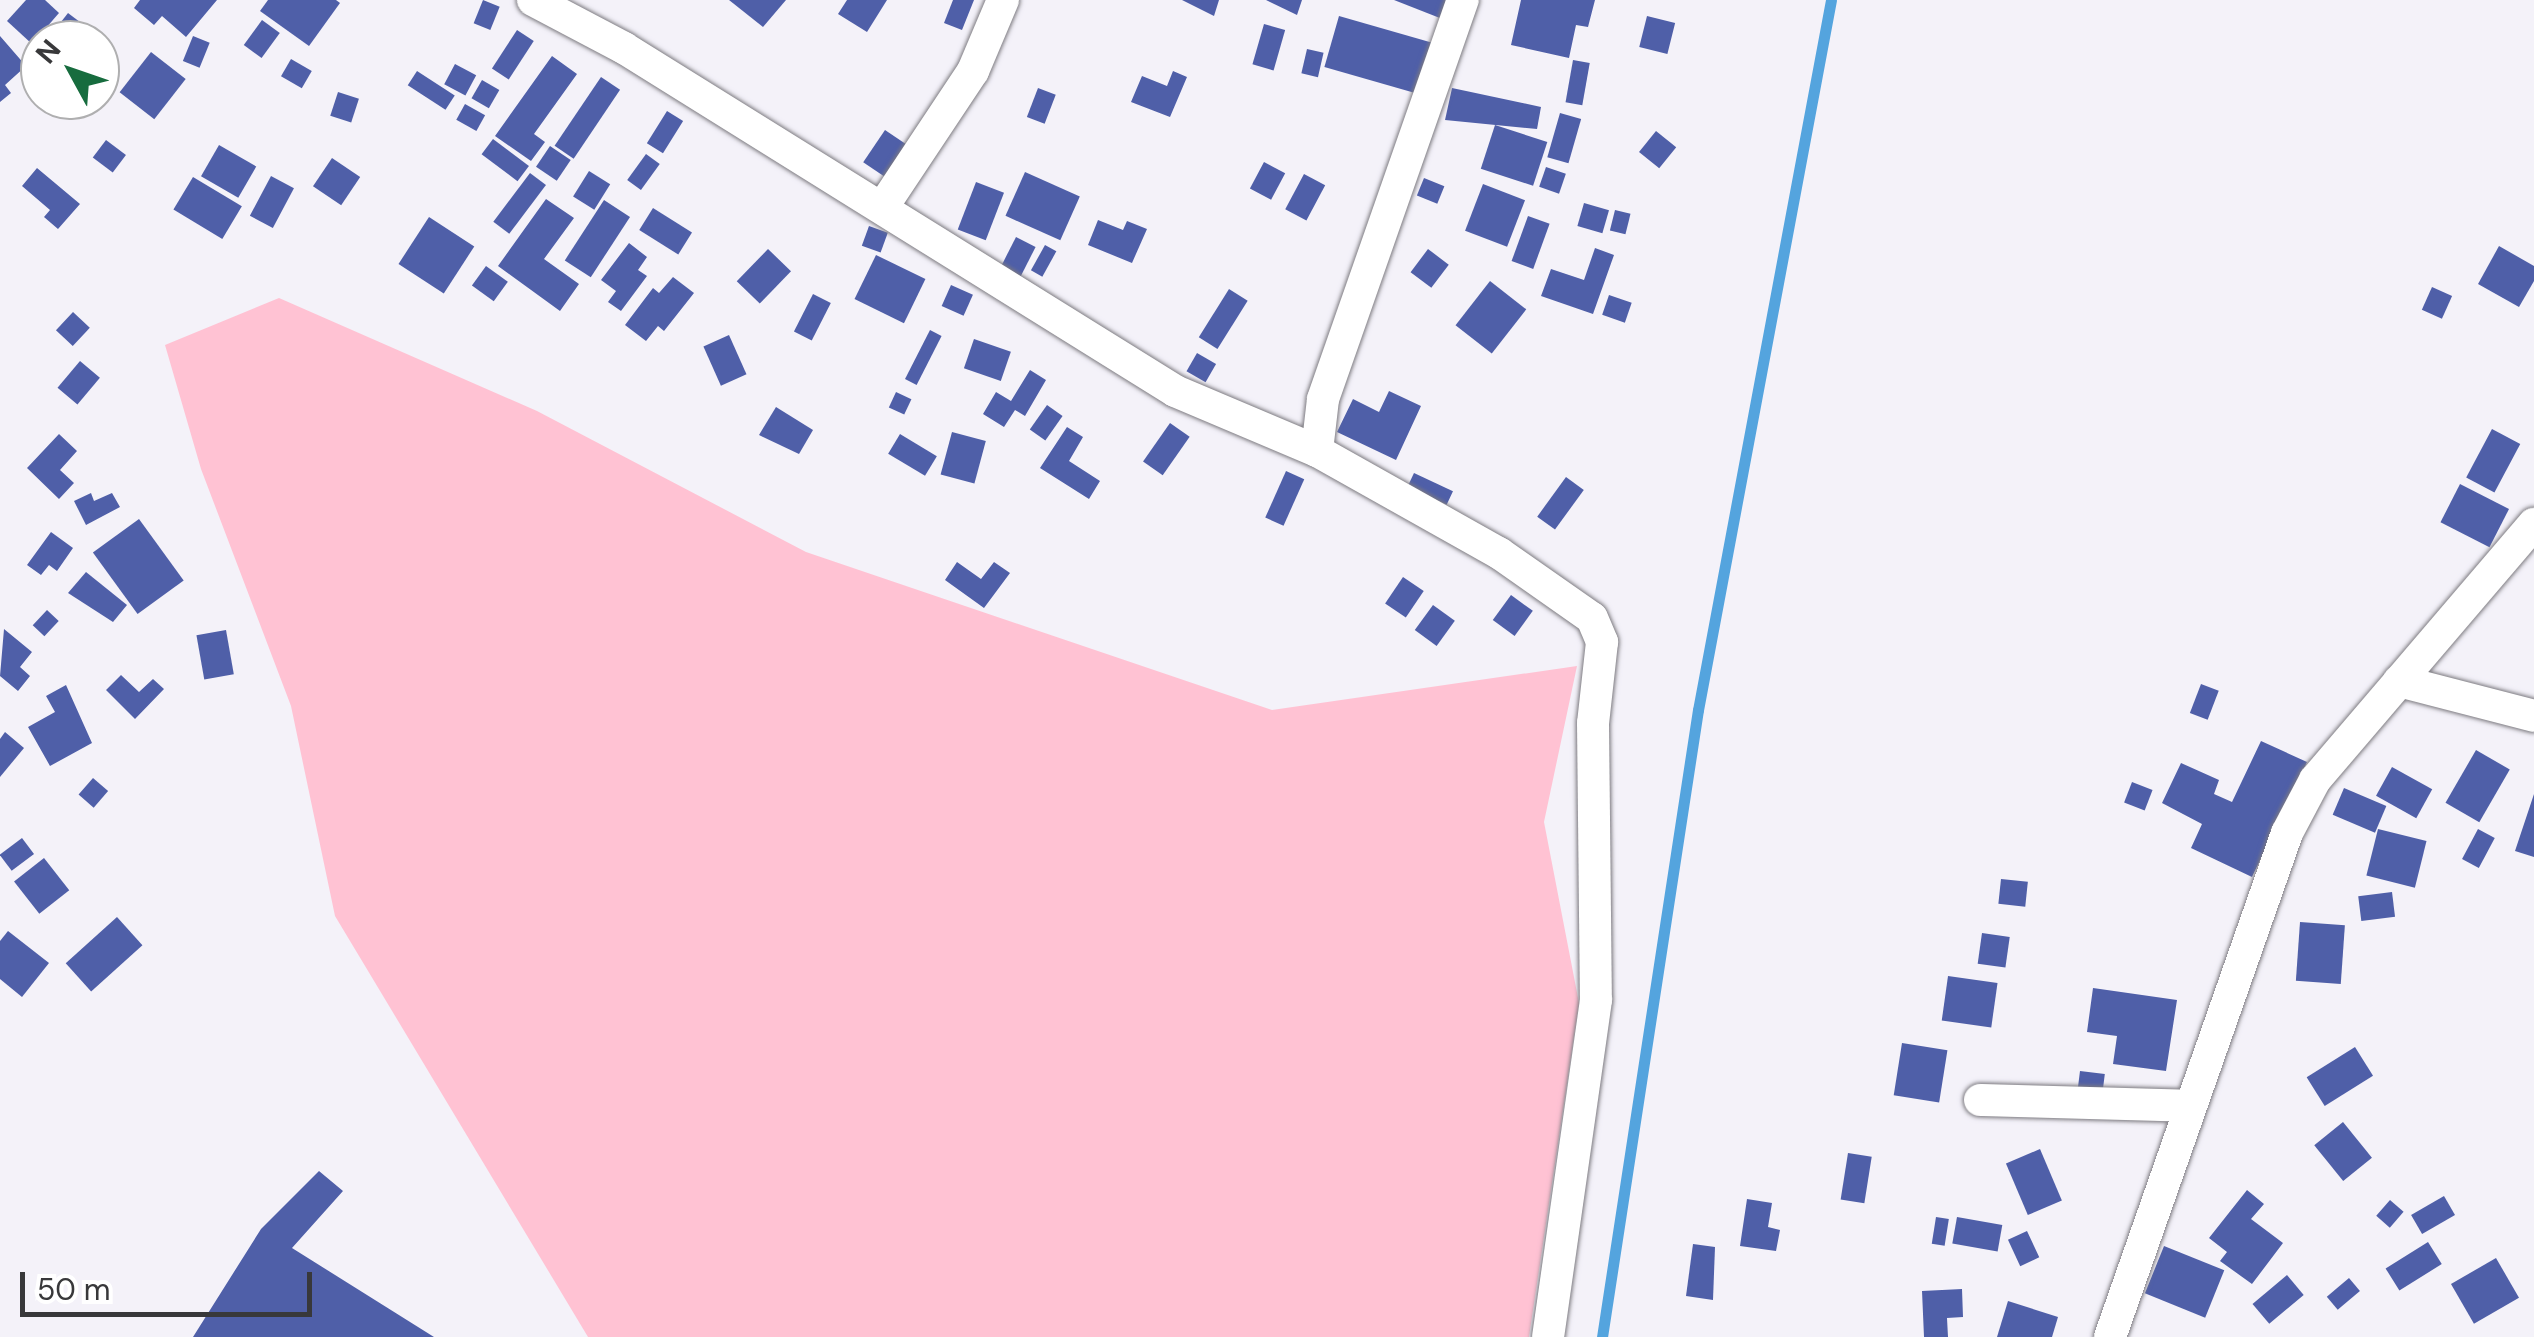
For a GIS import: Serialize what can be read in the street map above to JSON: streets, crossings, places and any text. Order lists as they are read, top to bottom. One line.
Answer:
{"scale_bar":"50 m","north":"top left"}
